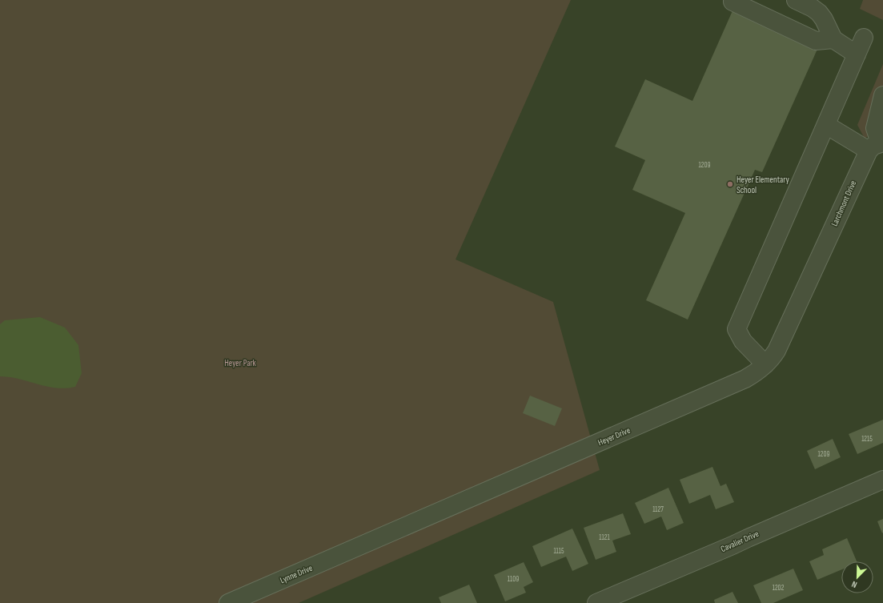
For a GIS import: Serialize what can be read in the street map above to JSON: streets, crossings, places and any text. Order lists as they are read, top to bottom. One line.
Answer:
{"streets":{"street":["Larchmont Drive","Heyer Drive","Cavalier Drive","Lynne Drive"]},"crossings":[["Larchmont Drive","Heyer Drive"],["Heyer Drive","Lynne Drive"]],"parks":["Heyer Park"],"places":["Heyer Elementary School"],"house_numbers":["1209","1215","1209","1127","1121","1115","1109","1202"],"north":"bottom left"}
